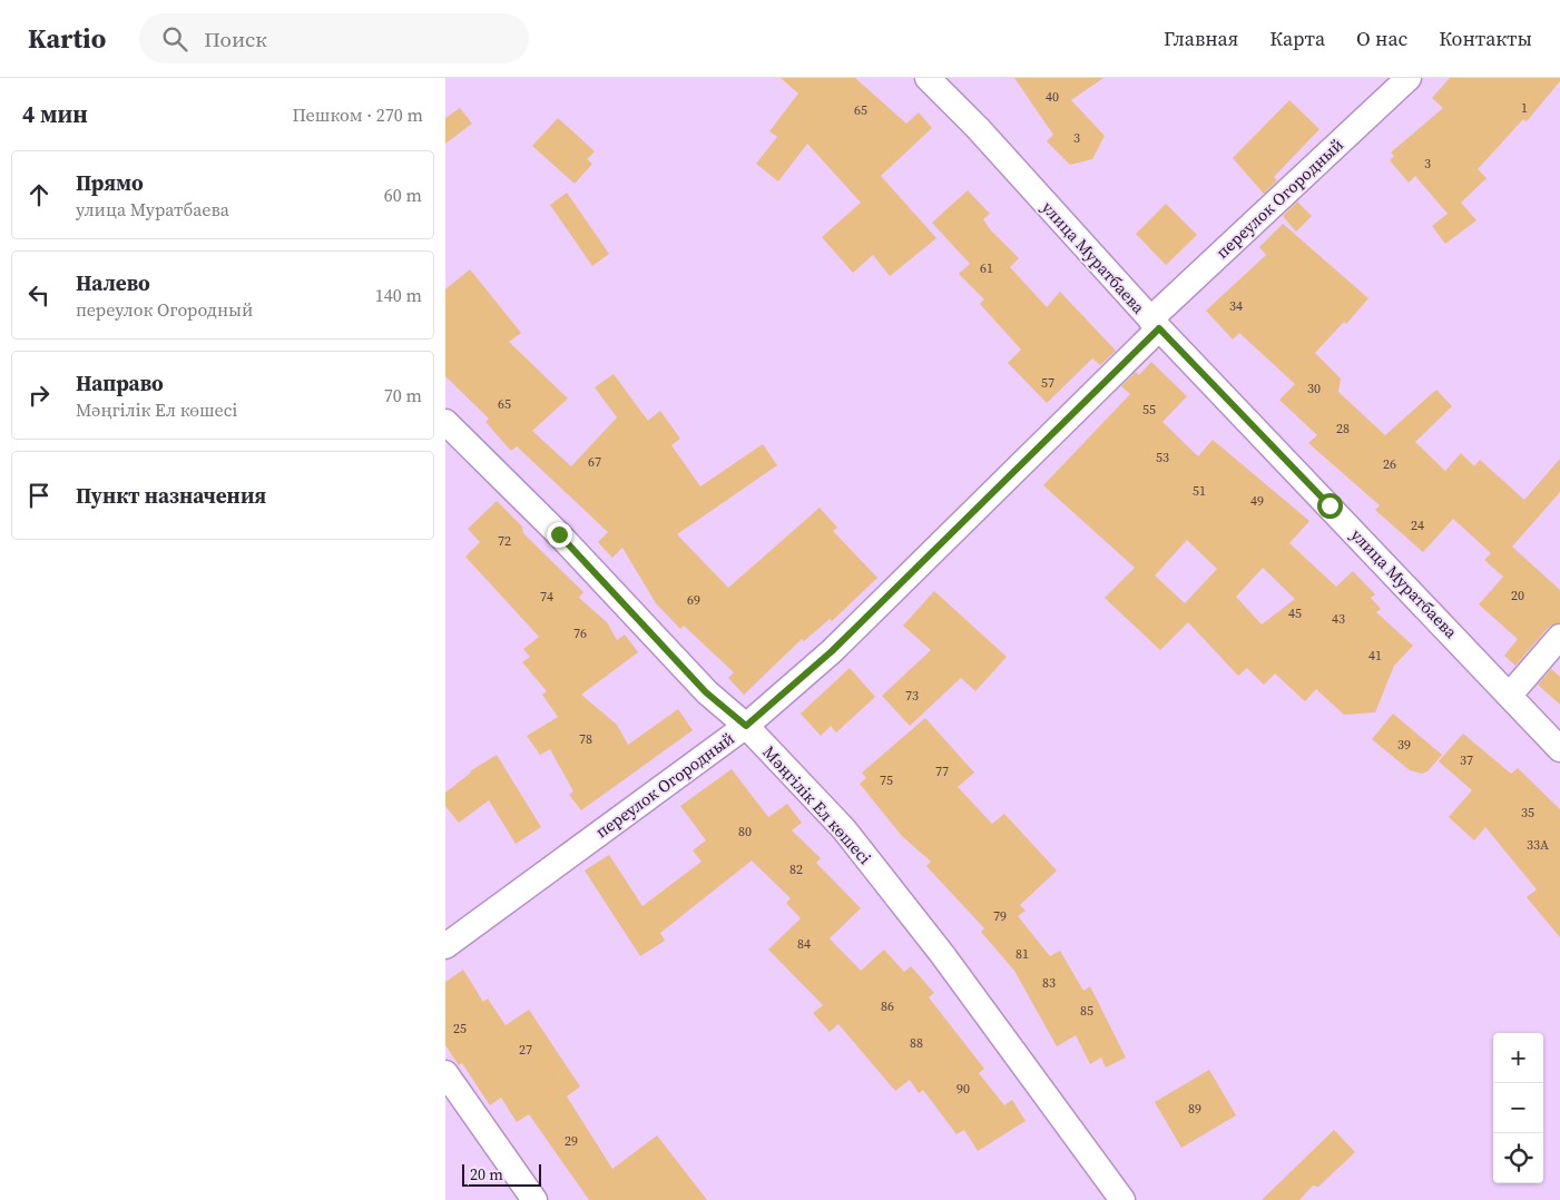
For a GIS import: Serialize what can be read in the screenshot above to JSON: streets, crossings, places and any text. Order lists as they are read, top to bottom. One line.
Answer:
{"streets":{"street":["переулок Огородный","улица Муратбаева","Мәңгілік Ел көшесі"]},"crossings":[["переулок Огородный","улица Муратбаева"],["переулок Огородный","Мәңгілік Ел көшесі"]],"house_numbers":["40","1","65","3","3","61","34","57","30","65","55","28","53","67","26","51","49","24","72","20","74","69","45","43","76","41","73","78","39","37","77","75","35","80","33А","82","79","84","81","83","86","85","25","88","27","90","89","29"],"scale_bar":"20 m","page":{"header":"Kartio","search":"Поиск","nav":["Главная","Карта","О нас","Контакты"],"heading":["4 мин","Пешком · 270 m"],"list":[["Прямо","улица Муратбаева","60 m"],["Налево","переулок Огородный","140 m"],["Направо","Мәңгілік Ел көшесі","70 m"],"Пункт назначения"],"map_buttons":["+","−"],"scale":"20 m"}}
